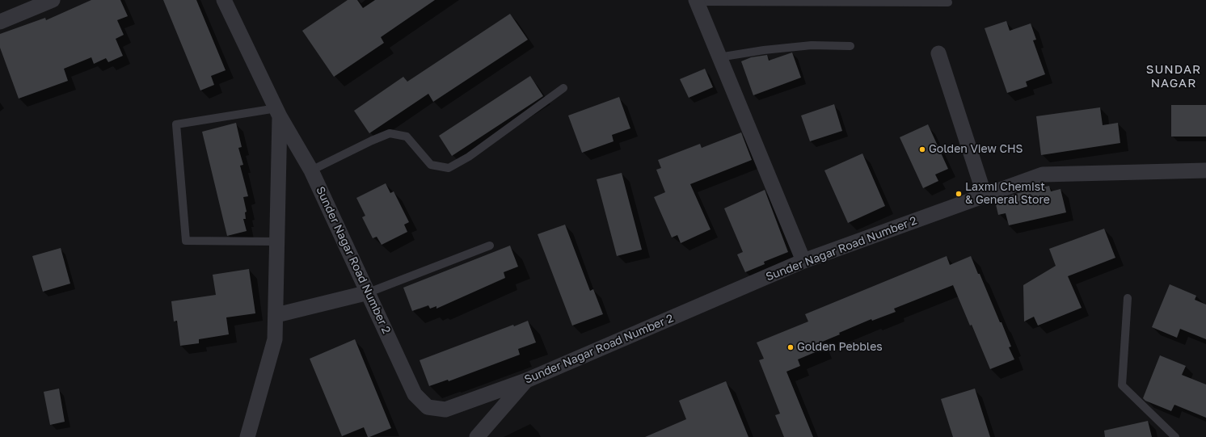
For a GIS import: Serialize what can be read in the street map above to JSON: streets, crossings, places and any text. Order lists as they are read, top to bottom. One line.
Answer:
{"streets":{"street":["Sunder Nagar Road Number 2"]},"districts":["SUNDAR NAGAR"],"places":["Golden View CHS","Laxmi Chemist & General Store","Golden Pebbles"]}
